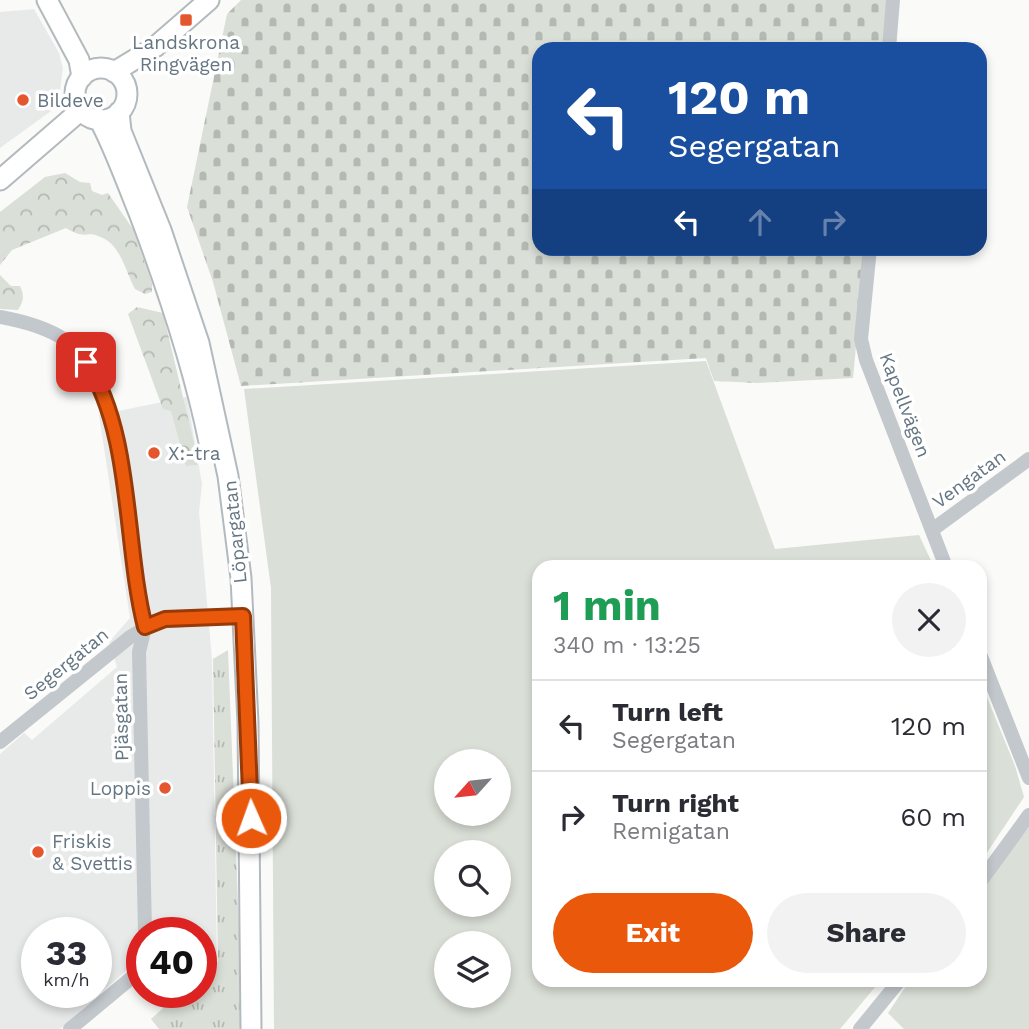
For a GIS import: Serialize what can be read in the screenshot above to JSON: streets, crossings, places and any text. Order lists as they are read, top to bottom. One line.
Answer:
{"streets":{"street":["Kapellvägen","Vengatan","Löpargatan","Segergatan","Pjäsgatan"]},"crossings":[["Kapellvägen","Vengatan"],["Löpargatan","Segergatan"],["Segergatan","Pjäsgatan"]],"places":{"transit":["Landskrona Ringvägen"],"other":["Bildeve","X:-tra","Loppis","Friskis & Svettis"]},"north":"bottom left","page":{"turn":["120 m","Segergatan"],"heading":["1 min","340 m · 13:25"],"list":[{"name":"Turn left","note":"Segergatan","value":"120 m"},{"name":"Turn right","note":"Remigatan","value":"60 m"}],"buttons":["Exit","Share"],"speed":"33 km/h","limit":"40"}}
